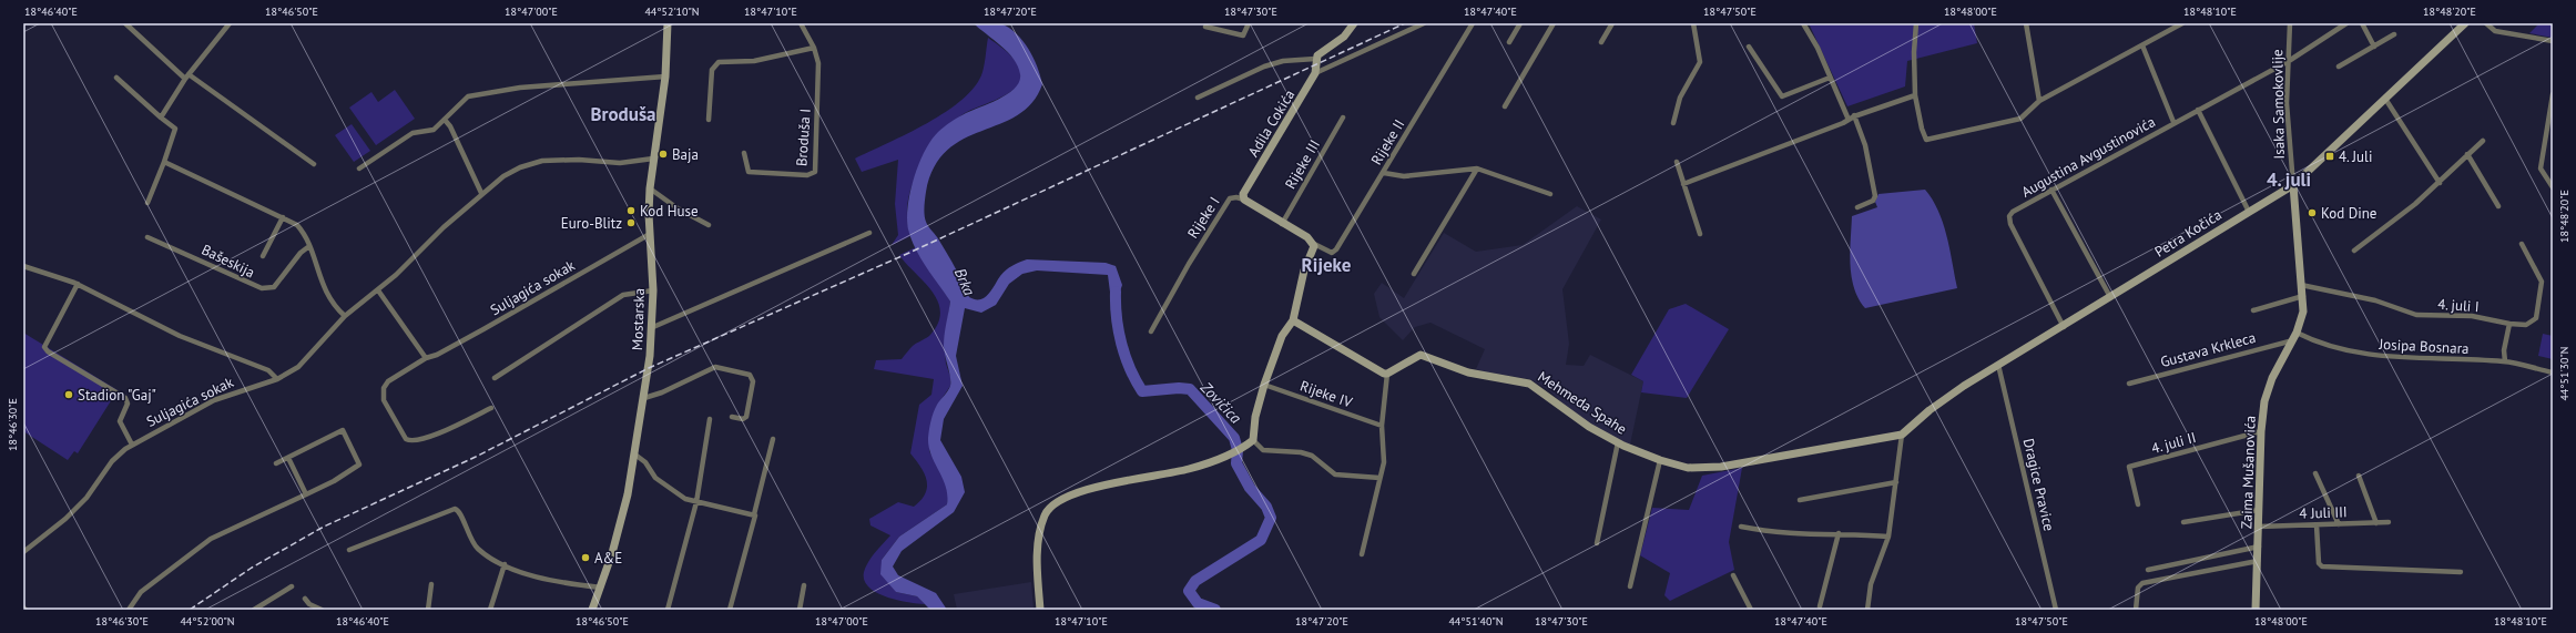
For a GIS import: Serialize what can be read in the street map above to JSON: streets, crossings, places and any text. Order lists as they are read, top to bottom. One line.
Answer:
{"streets":{"street":["Isaka Samokovlije","Adila Cokića","Broduša I","Rijeke II","Augustina Avgustinovića","Rijeke III","Rijeke I","Petra Kočića","Bašeskija","Suljagića sokak","4. juli I","Mostarska","Josipa Bosnara","Gustava Krkleca","Rijeke IV","Mehmeda Spahe","4. juli II","Zaima Mušanovića","Dragice Pravice","4 Juli III"]},"crossings":[["Isaka Samokovlije","Augustina Avgustinovića"],["Isaka Samokovlije","Petra Kočića"],["Isaka Samokovlije","Zaima Mušanovića"],["Adila Cokića","Rijeke I"],["Rijeke II","Rijeke I"],["Augustina Avgustinovića","Petra Kočića"],["Rijeke III","Rijeke I"],["Petra Kočića","Mehmeda Spahe"],["Petra Kočića","Zaima Mušanovića"],["Petra Kočića","Dragice Pravice"],["Suljagića sokak","Mostarska"],["4. juli I","Zaima Mušanovića"],["Josipa Bosnara","Gustava Krkleca"],["Josipa Bosnara","Zaima Mušanovića"],["Gustava Krkleca","Zaima Mušanovića"],["4. juli II","Zaima Mušanovića"],["Zaima Mušanovića","4 Juli III"]],"districts":["Broduša","4. juli","Rijeke"],"water":["Brka","Zovičica"],"places":{"other":["Baja","Kod Huse","Kod Dine","Euro-Blitz","Stadion \"Gaj\"","A&E"],"transit":["4. Juli"]},"coordinates":["18°46'40\"E","18°46'50\"E","18°47'00\"E","44°52'10\"N","18°47'10\"E","18°47'20\"E","18°47'30\"E","18°47'40\"E","18°47'50\"E","18°48'00\"E","18°48'10\"E","18°48'20\"E","44°51'30\"N","18°46'30\"E","44°52'00\"N","44°51'40\"N"]}
